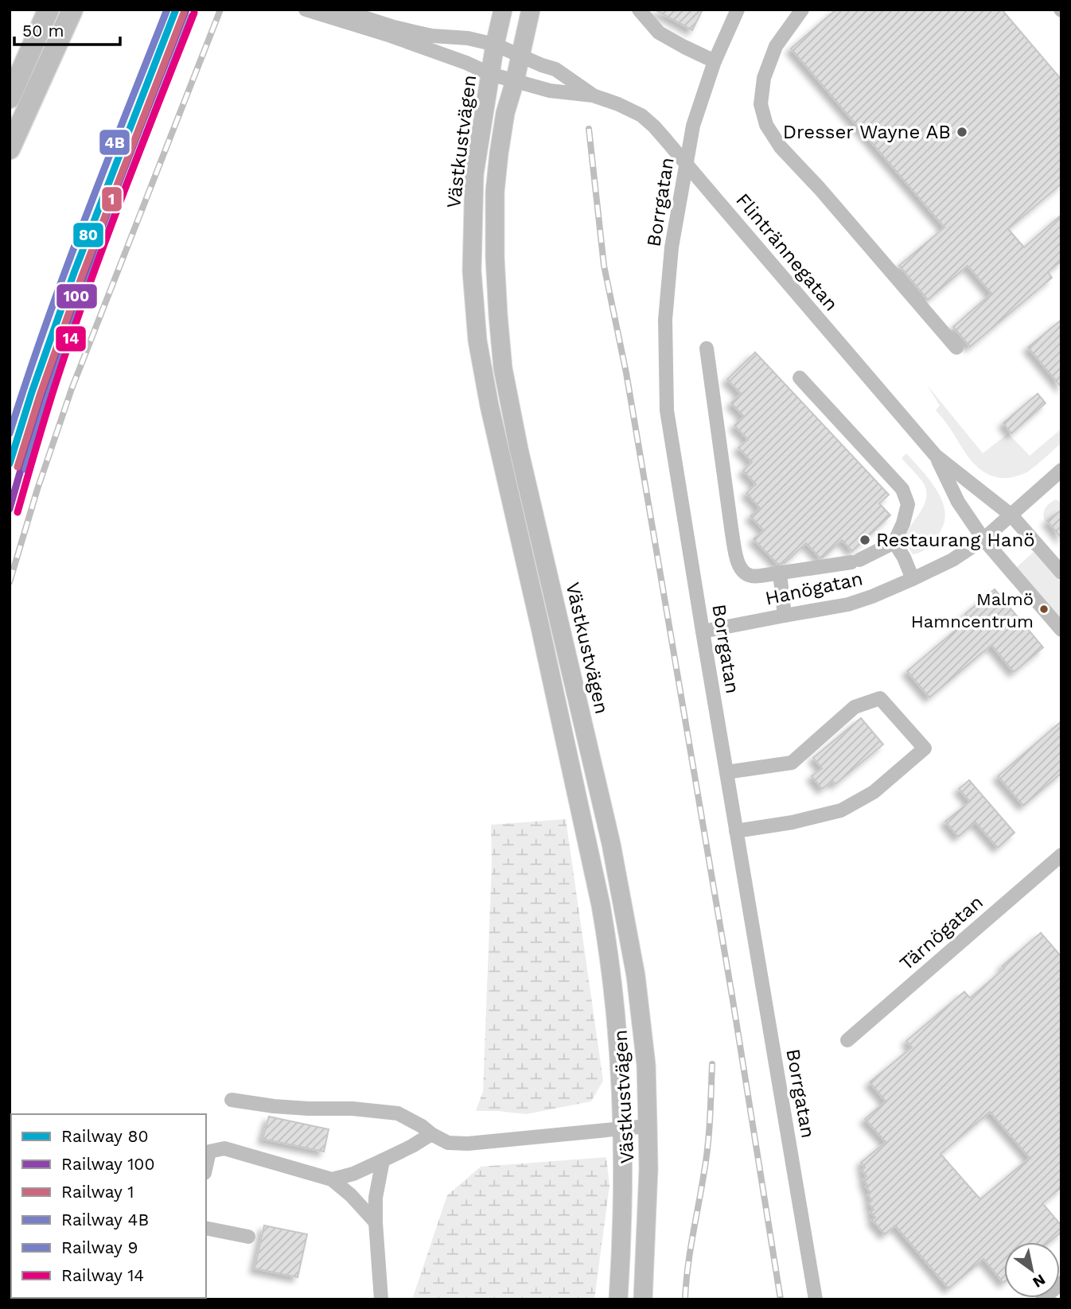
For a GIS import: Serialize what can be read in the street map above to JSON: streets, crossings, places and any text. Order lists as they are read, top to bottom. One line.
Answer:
{"streets":{"main road":["Västkustvägen"],"street":["Borrgatan","Flintrännegatan","Hanögatan","Tärnögatan"]},"crossings":[["Västkustvägen","Flintrännegatan"],["Borrgatan","Hanögatan"],["Flintrännegatan","Hanögatan"]],"places":["Dresser Wayne AB","Restaurang Hanö","Malmö Hamncentrum"],"lines":["rail line 80","rail line 100","rail line 4B","rail line 1","rail line 14","rail line 9"],"legend":["Railway 80","Railway 100","Railway 1","Railway 4B","Railway 9","Railway 14"],"scale_bar":"50 m","north":"bottom right"}
